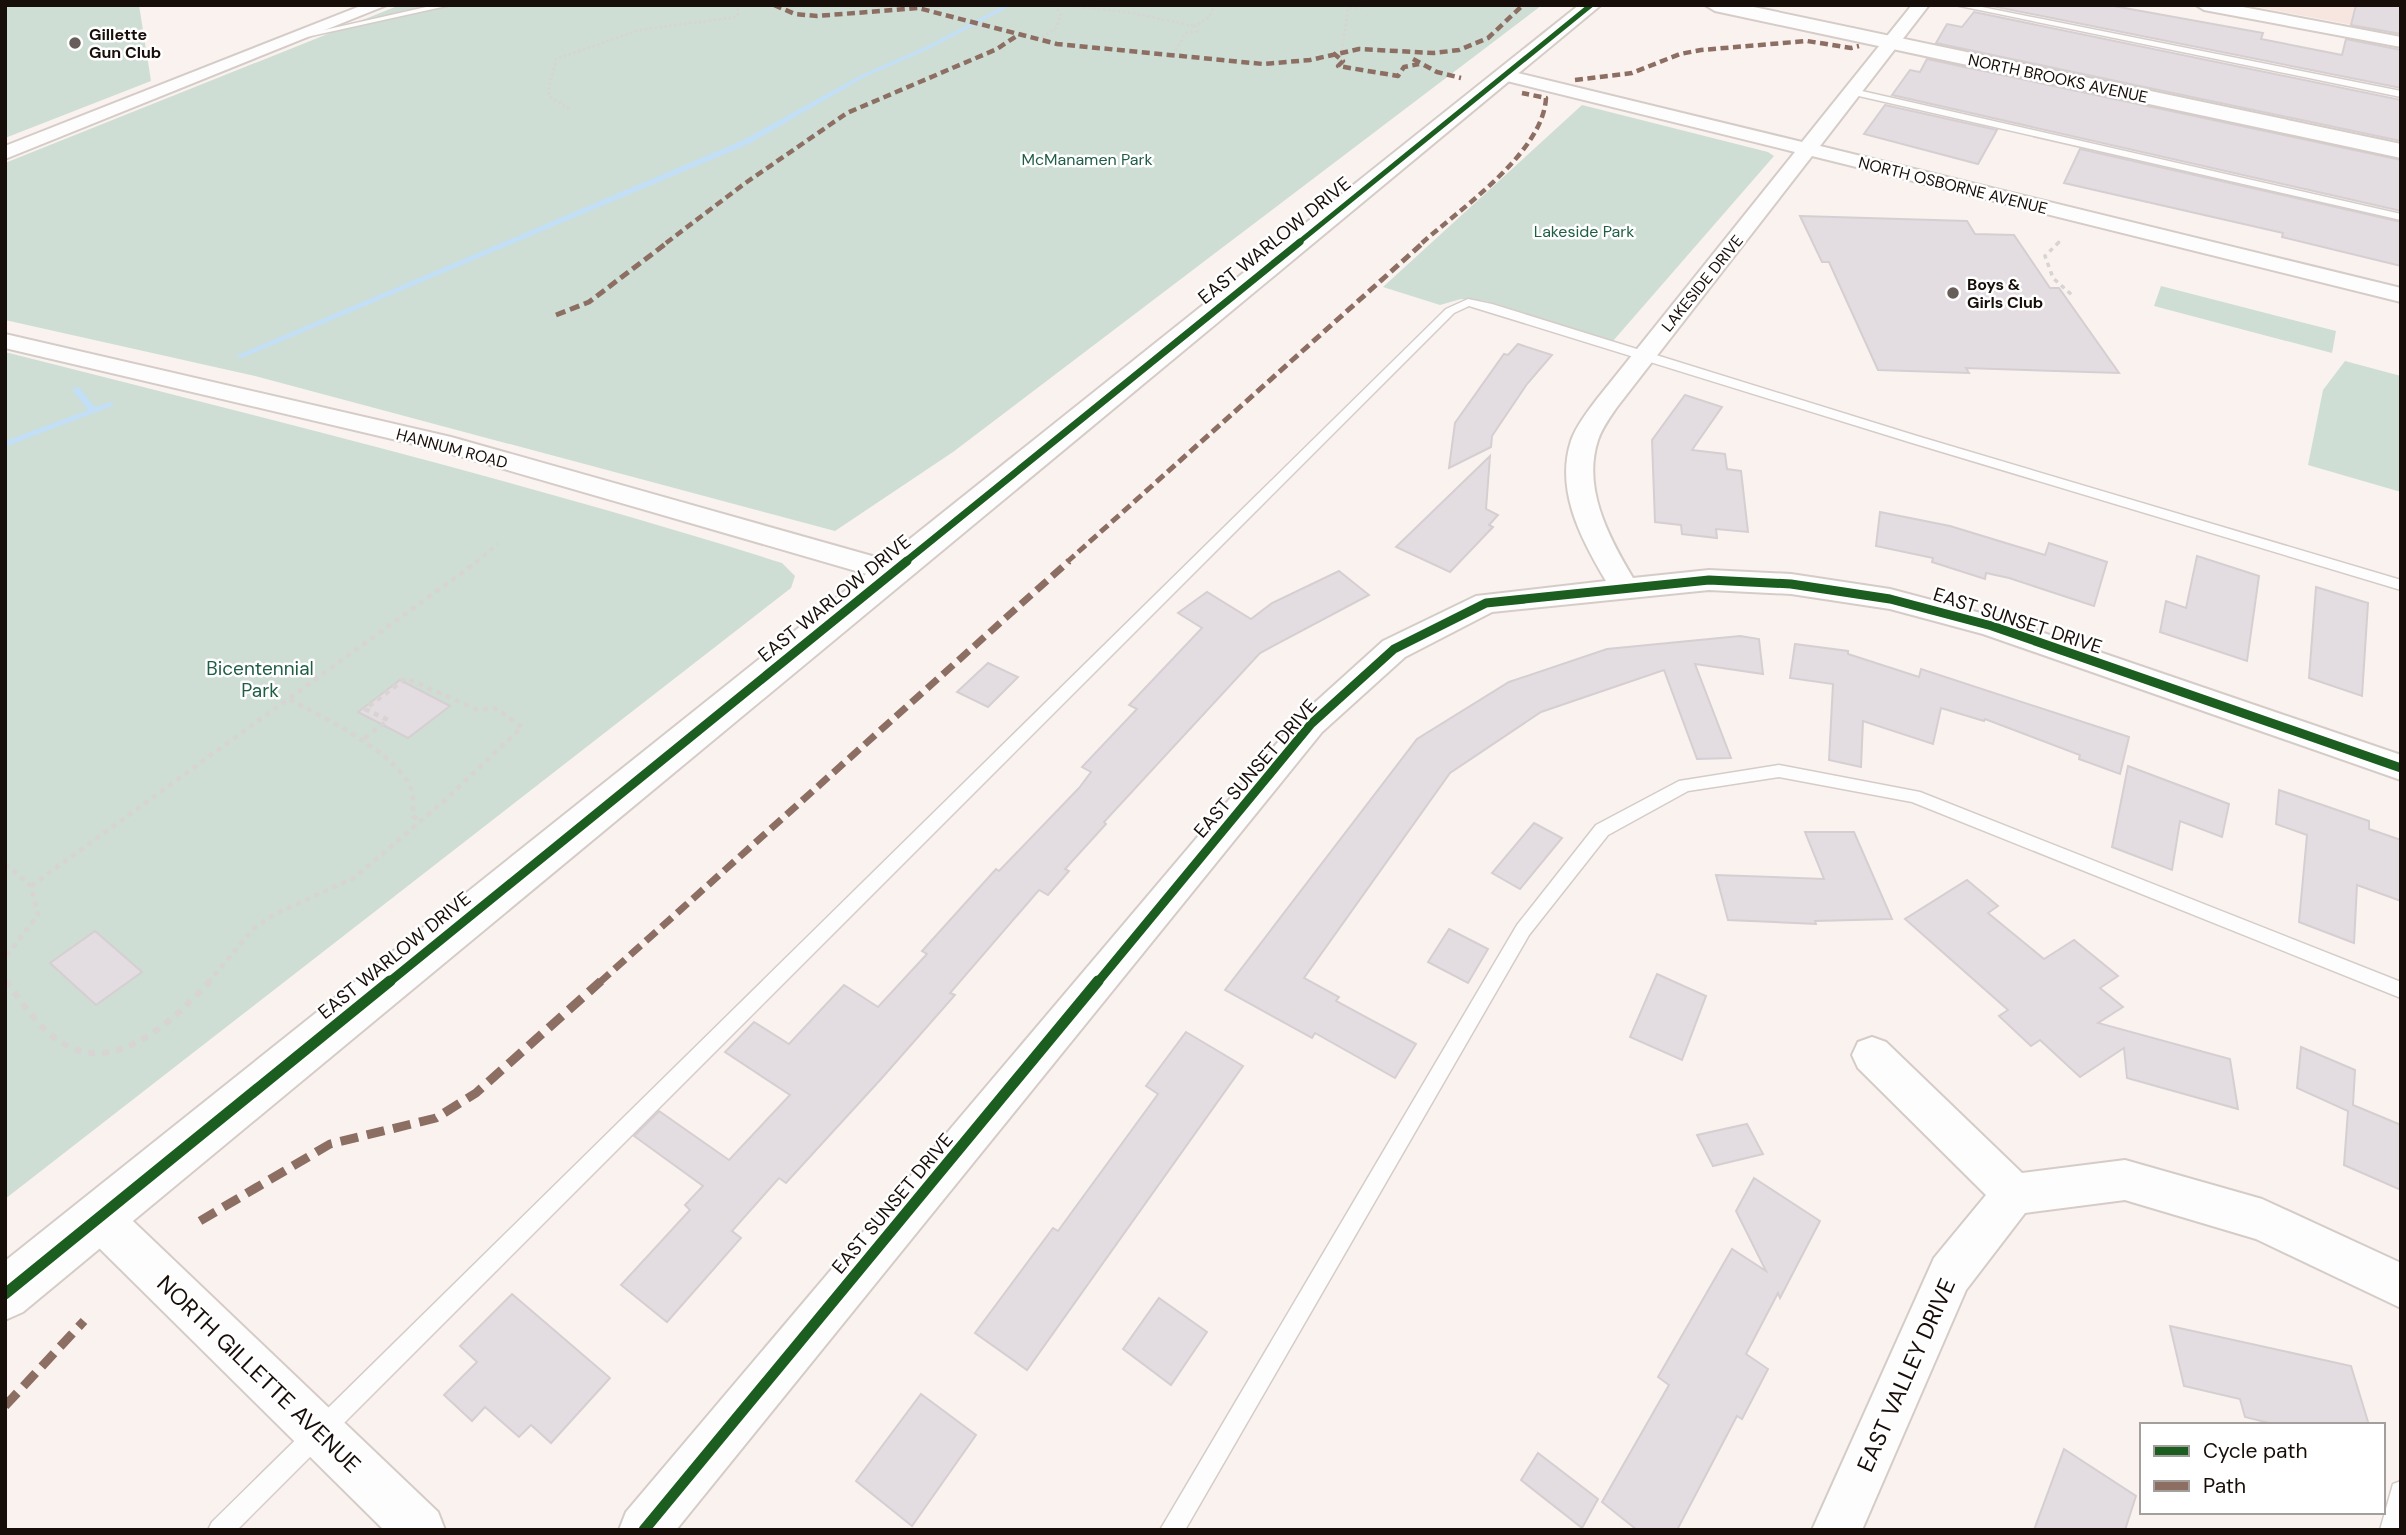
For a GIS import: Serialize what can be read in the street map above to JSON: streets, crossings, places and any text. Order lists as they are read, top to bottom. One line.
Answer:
{"streets":{"street":["NORTH BROOKS AVENUE","NORTH OSBORNE AVENUE","EAST WARLOW DRIVE","LAKESIDE DRIVE","HANNUM ROAD","EAST SUNSET DRIVE","NORTH GILLETTE AVENUE","EAST VALLEY DRIVE"]},"crossings":[["NORTH BROOKS AVENUE","LAKESIDE DRIVE"],["NORTH OSBORNE AVENUE","EAST WARLOW DRIVE"],["NORTH OSBORNE AVENUE","LAKESIDE DRIVE"],["EAST WARLOW DRIVE","HANNUM ROAD"],["EAST WARLOW DRIVE","NORTH GILLETTE AVENUE"],["LAKESIDE DRIVE","EAST SUNSET DRIVE"]],"parks":["McManamen Park","Lakeside Park","Bicentennial Park"],"places":["Gillette Gun Club","Boys & Girls Club"],"legend":["Cycle path","Path"]}
